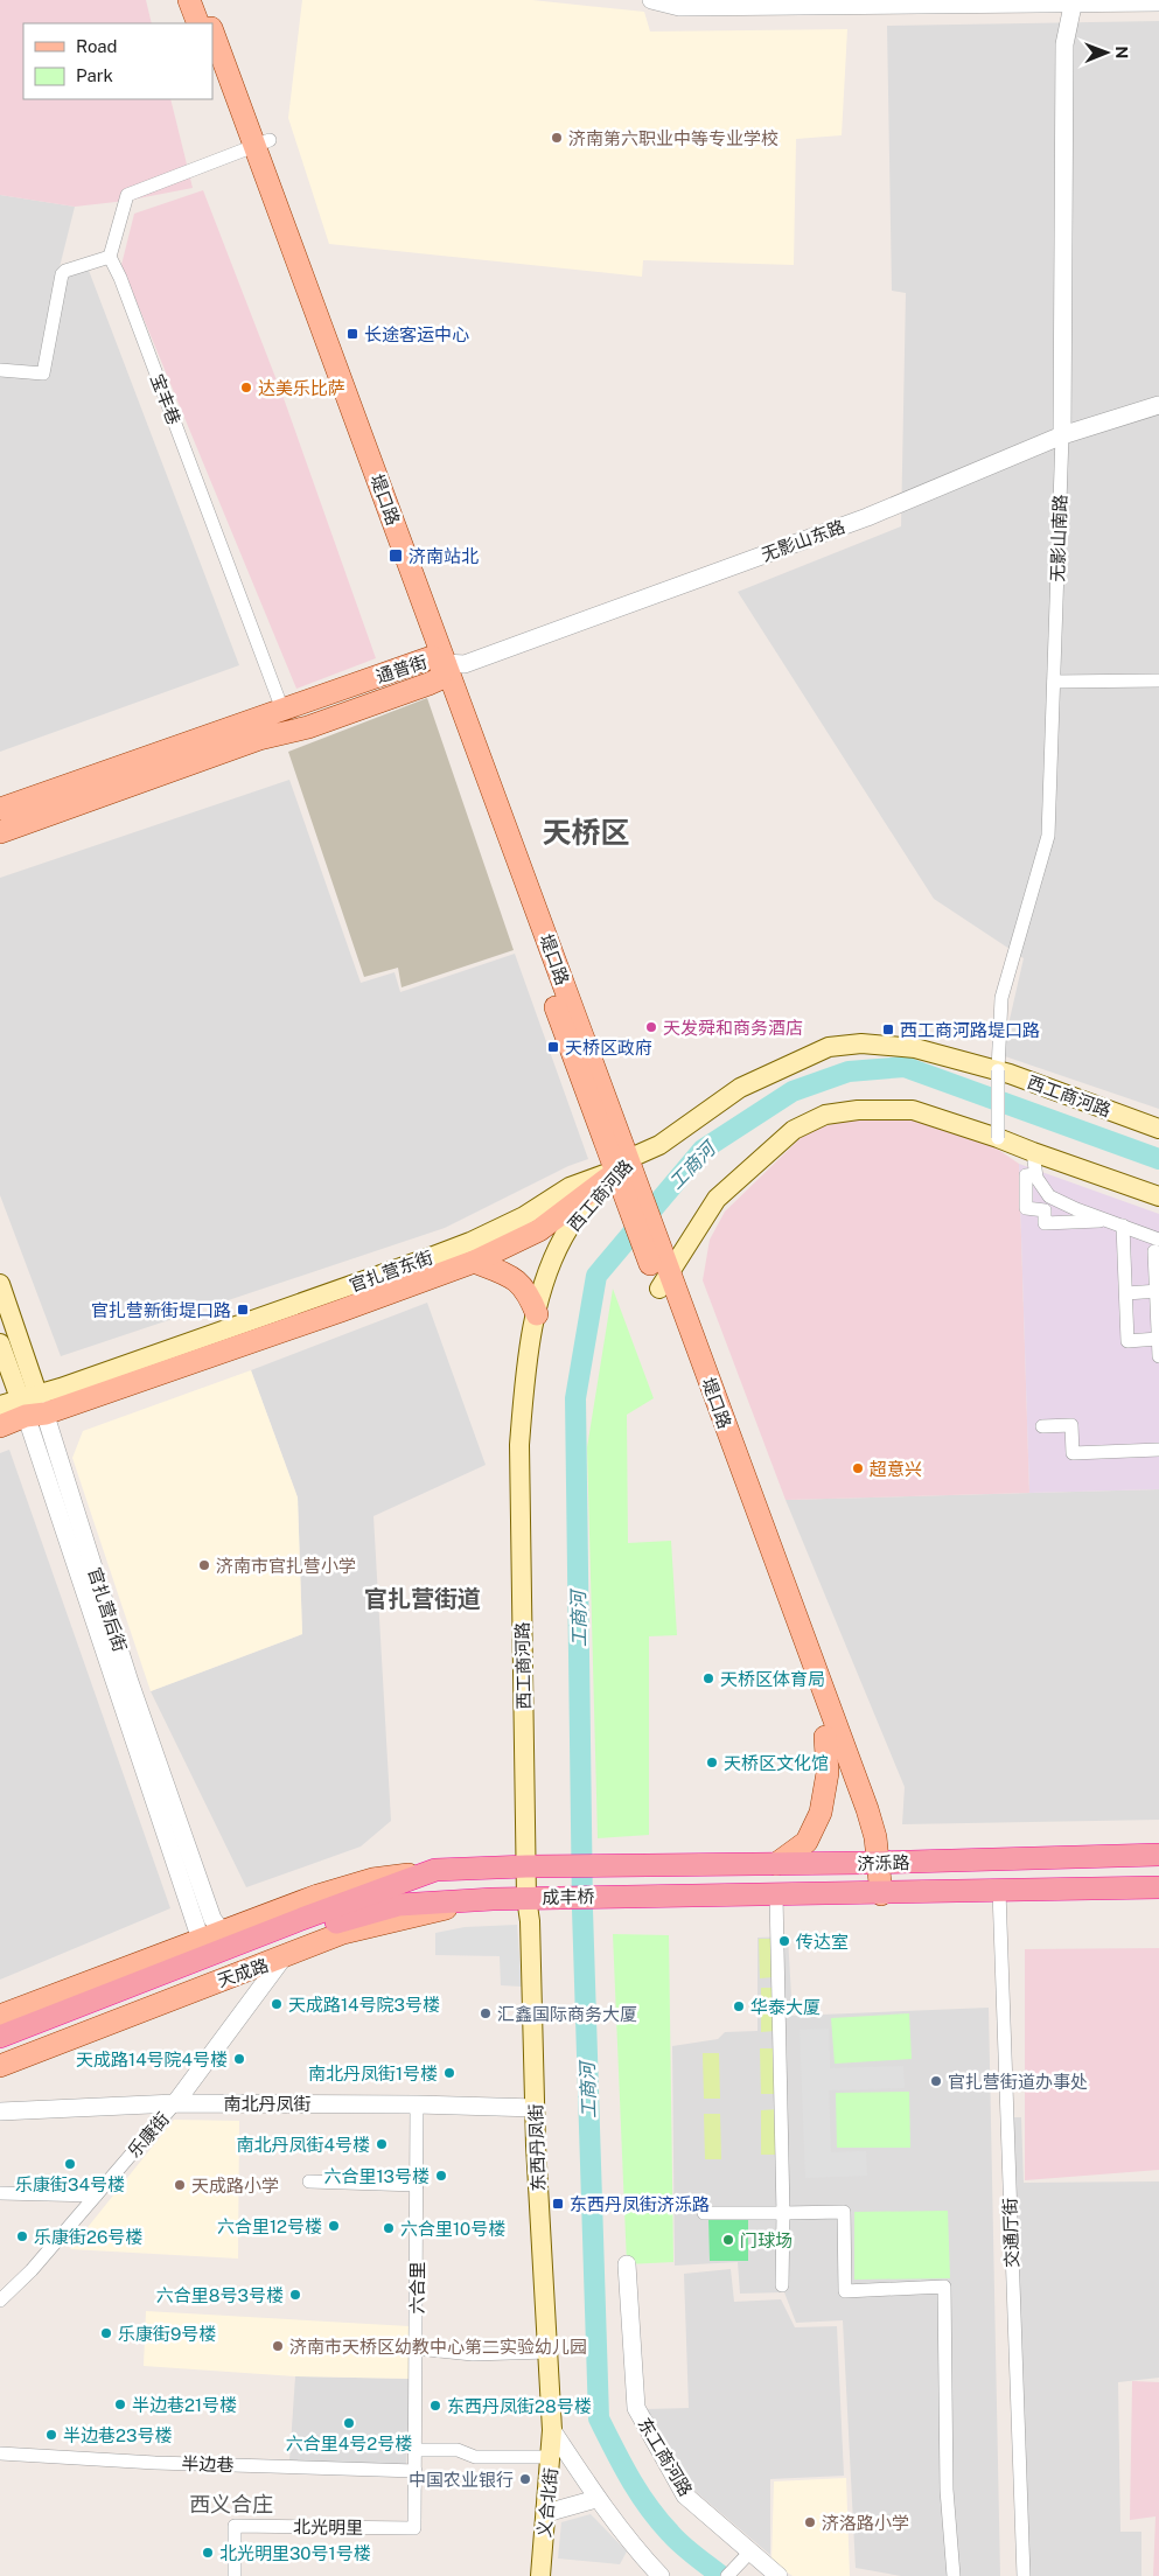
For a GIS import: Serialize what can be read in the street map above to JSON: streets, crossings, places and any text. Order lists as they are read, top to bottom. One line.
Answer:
{"streets":{"highway":["济泺路","成丰桥","天成路"],"main road":["堤口路","通普街","西工商河路","官扎营东街","官扎营后街","东西丹凤街","义合北街"],"street":["宝丰巷","无影山南路","无影山东路","南北丹凤街","乐康街","交通厅街","六合里","东工商河路","半边巷","北光明里"]},"crossings":[["宝丰巷","通普街"],["堤口路","无影山东路"],["堤口路","通普街"],["堤口路","西工商河路"],["堤口路","官扎营东街"],["堤口路","济泺路"],["无影山南路","无影山东路"],["无影山南路","西工商河路"],["无影山东路","通普街"],["西工商河路","官扎营东街"],["西工商河路","成丰桥"],["西工商河路","天成路"],["西工商河路","东西丹凤街"],["官扎营东街","官扎营后街"],["官扎营后街","天成路"],["济泺路","成丰桥"],["济泺路","交通厅街"],["成丰桥","天成路"],["成丰桥","东西丹凤街"],["天成路","乐康街"],["天成路","东西丹凤街"],["南北丹凤街","乐康街"],["南北丹凤街","东西丹凤街"],["南北丹凤街","六合里"],["东西丹凤街","义合北街"],["六合里","半边巷"],["六合里","北光明里"],["半边巷","北光明里"]],"districts":["天桥区","官扎营街道","西义合庄"],"water":["工商河"],"places":{"other":["济南第六职业中等专业学校","达美乐比萨","天发舜和商务酒店","超意兴","济南市官扎营小学","天桥区体育局","天桥区文化馆","传达室","天成路14号院3号楼","华泰大厦","汇鑫国际商务大厦","天成路14号院4号楼","南北丹凤街1号楼","官扎营街道办事处","南北丹凤街4号楼","乐康街34号楼","六合里13号楼","天成路小学","六合里12号楼","六合里10号楼","乐康街26号楼","门球场","六合里8号3号楼","乐康街9号楼","济南市天桥区幼教中心第二实验幼儿园","半边巷21号楼","东西丹凤街28号楼","六合里4号2号楼","半边巷23号楼","中国农业银行","济洛路小学","北光明里30号1号楼"],"transit":["长途客运中心","济南站北","西工商河路堤口路","天桥区政府","官扎营新街堤口路","东西丹凤街济泺路"]},"legend":["Road","Park"],"north":"right"}
